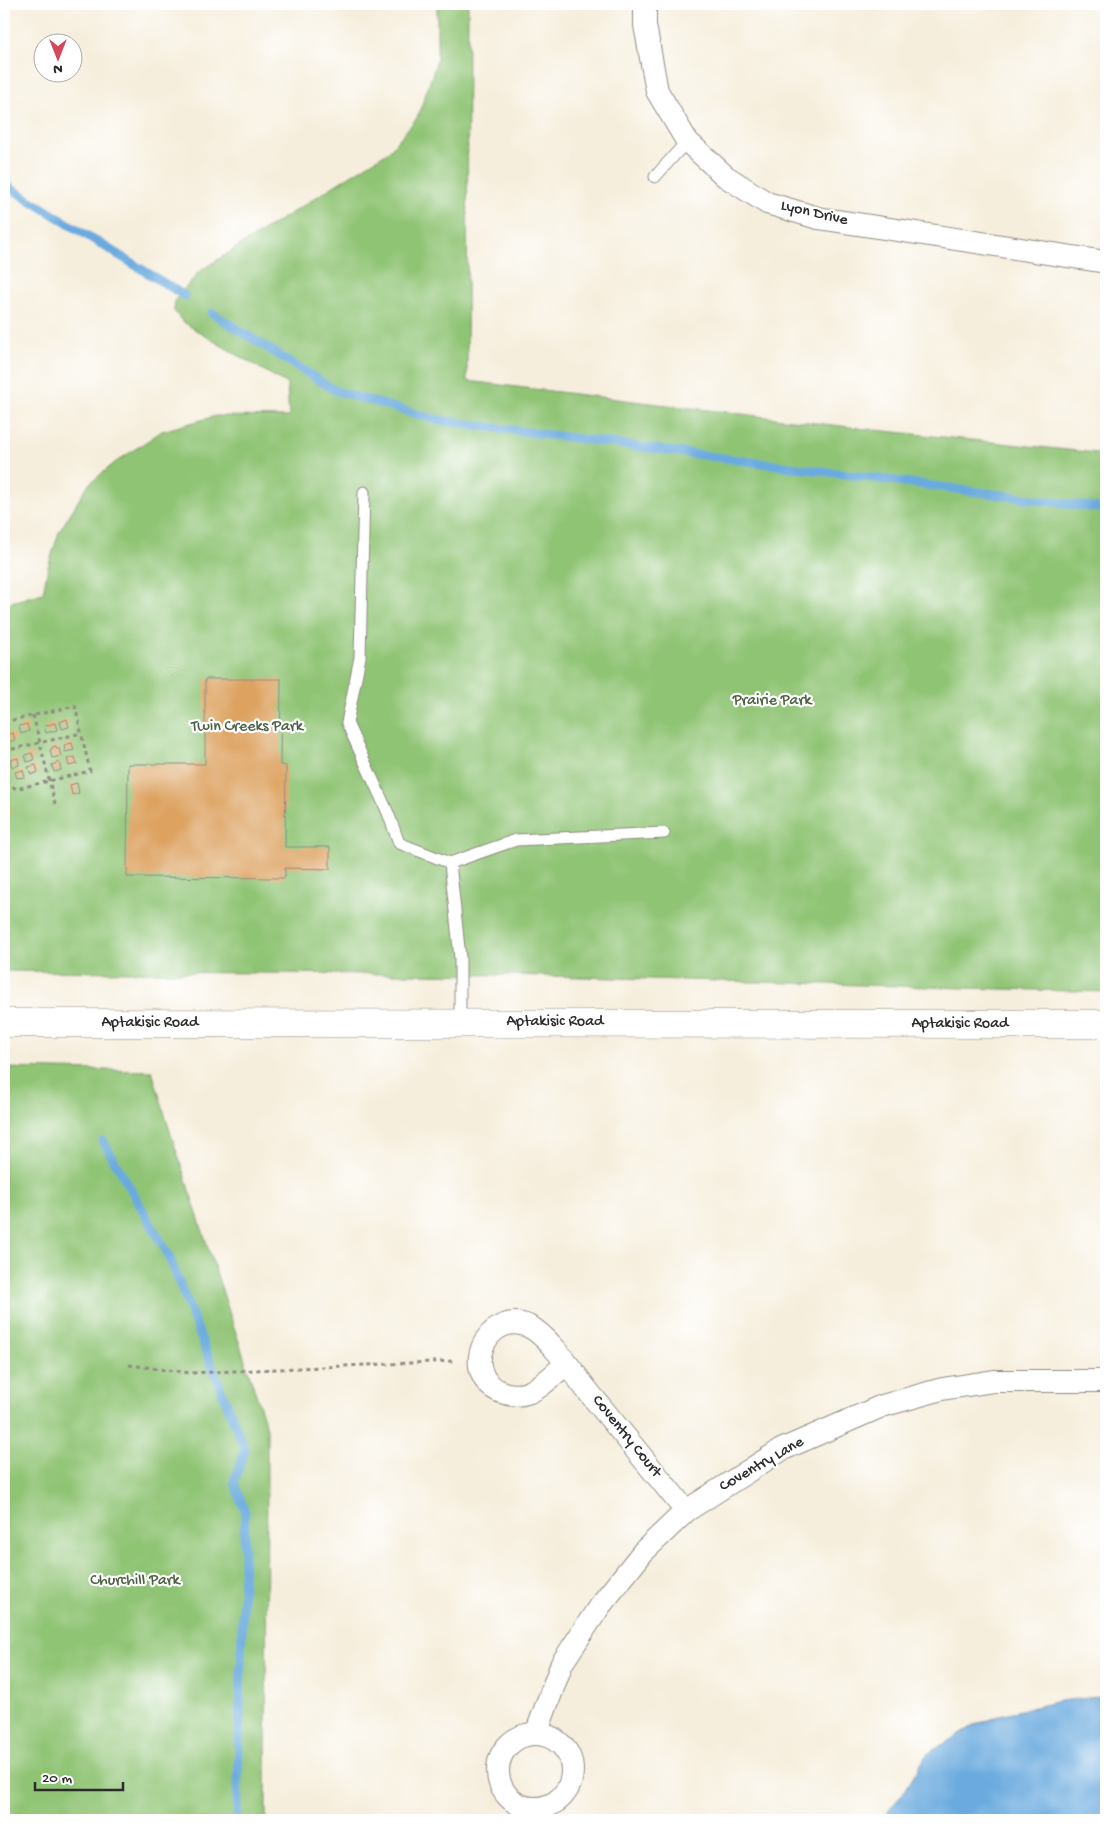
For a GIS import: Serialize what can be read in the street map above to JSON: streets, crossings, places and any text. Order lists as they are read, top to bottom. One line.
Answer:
{"streets":{"main road":["Aptakisic Road"],"street":["Lyon Drive","Coventry Court","Coventry Lane"]},"crossings":[["Coventry Court","Coventry Lane"]],"parks":["Prairie Park","Twin Creeks Park","Churchill Park"],"scale_bar":"20 m","north":"bottom"}
